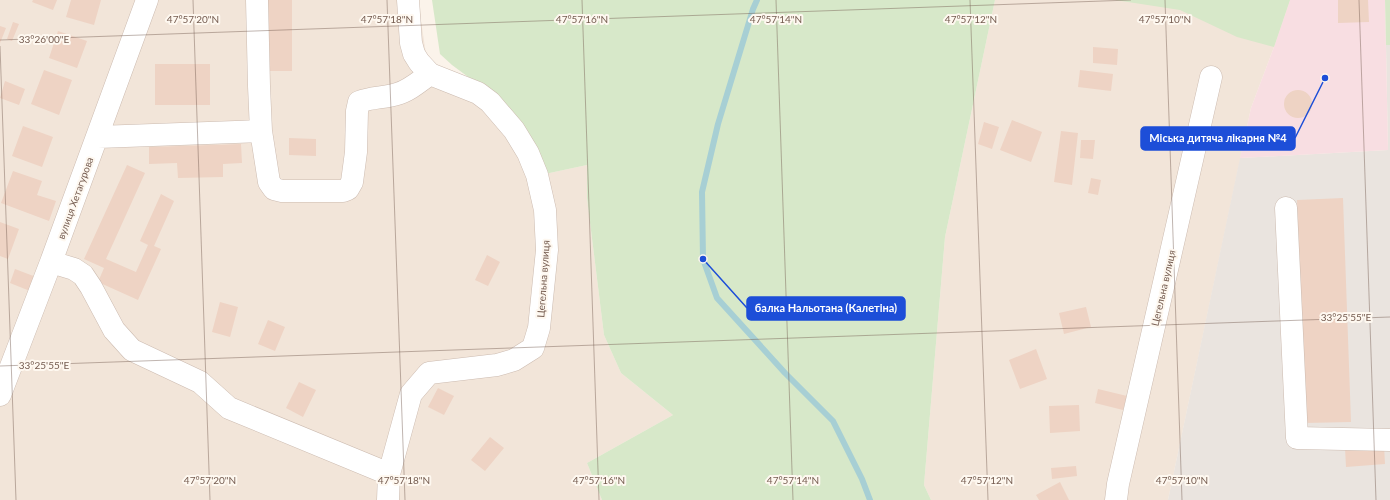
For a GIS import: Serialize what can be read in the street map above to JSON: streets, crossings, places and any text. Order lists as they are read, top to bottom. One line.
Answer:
{"streets":{"street":["вулиця Хетагурова","Цегельна вулиця"]},"places":["Міська дитяча лікарня №4","балка Нальотана (Калетіна)"],"coordinates":["47°57'20\"N","47°57'18\"N","47°57'16\"N","47°57'14\"N","47°57'12\"N","47°57'10\"N","33°26'00\"E","33°25'55\"E"]}
